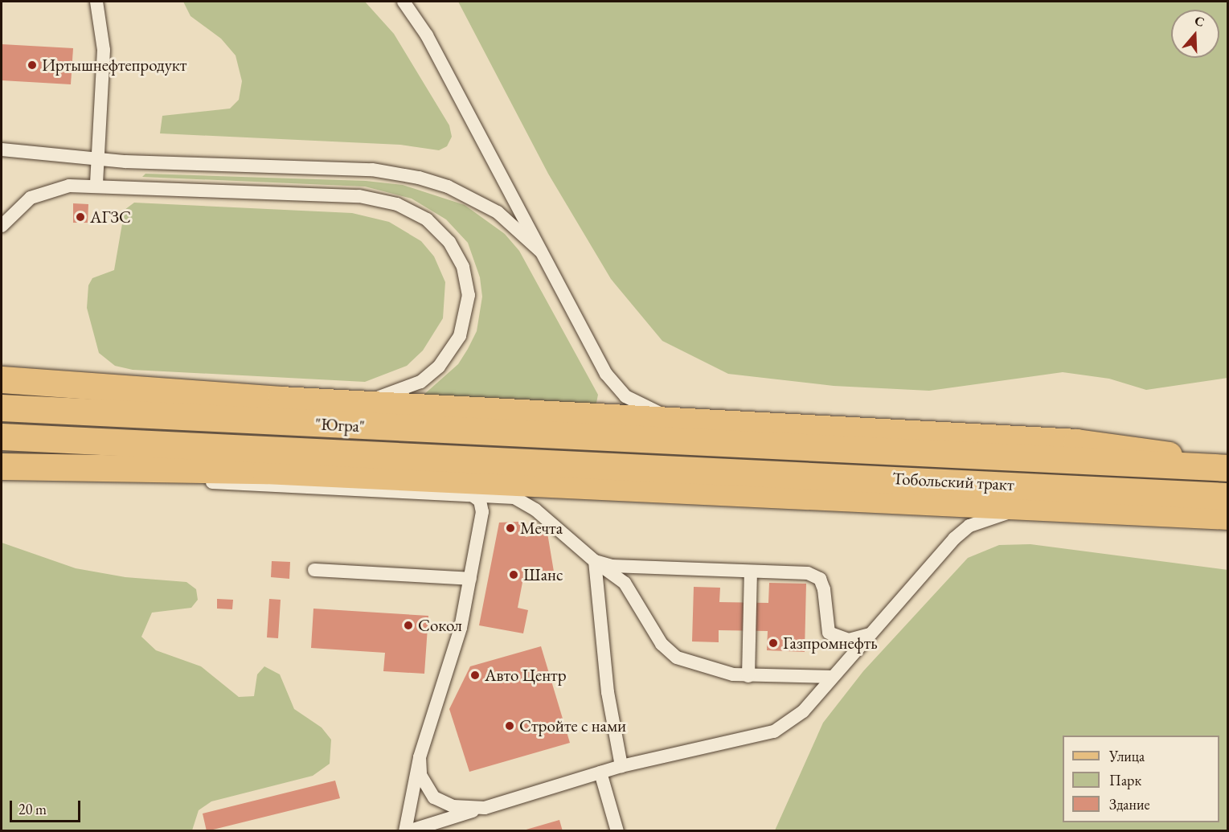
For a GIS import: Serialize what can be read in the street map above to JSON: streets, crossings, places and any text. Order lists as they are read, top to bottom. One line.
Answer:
{"streets":{"main road":["\"Югра\"","Тобольский тракт"]},"crossings":[["\"Югра\"","Тобольский тракт"]],"places":["Иртышнефтепродукт","АГЗС","Мечта","Шанс","Сокол","Газпромнефть","Авто Центр","Стройте с нами"],"legend":["Улица","Парк","Здание"],"scale_bar":"20 m","north":"top"}
